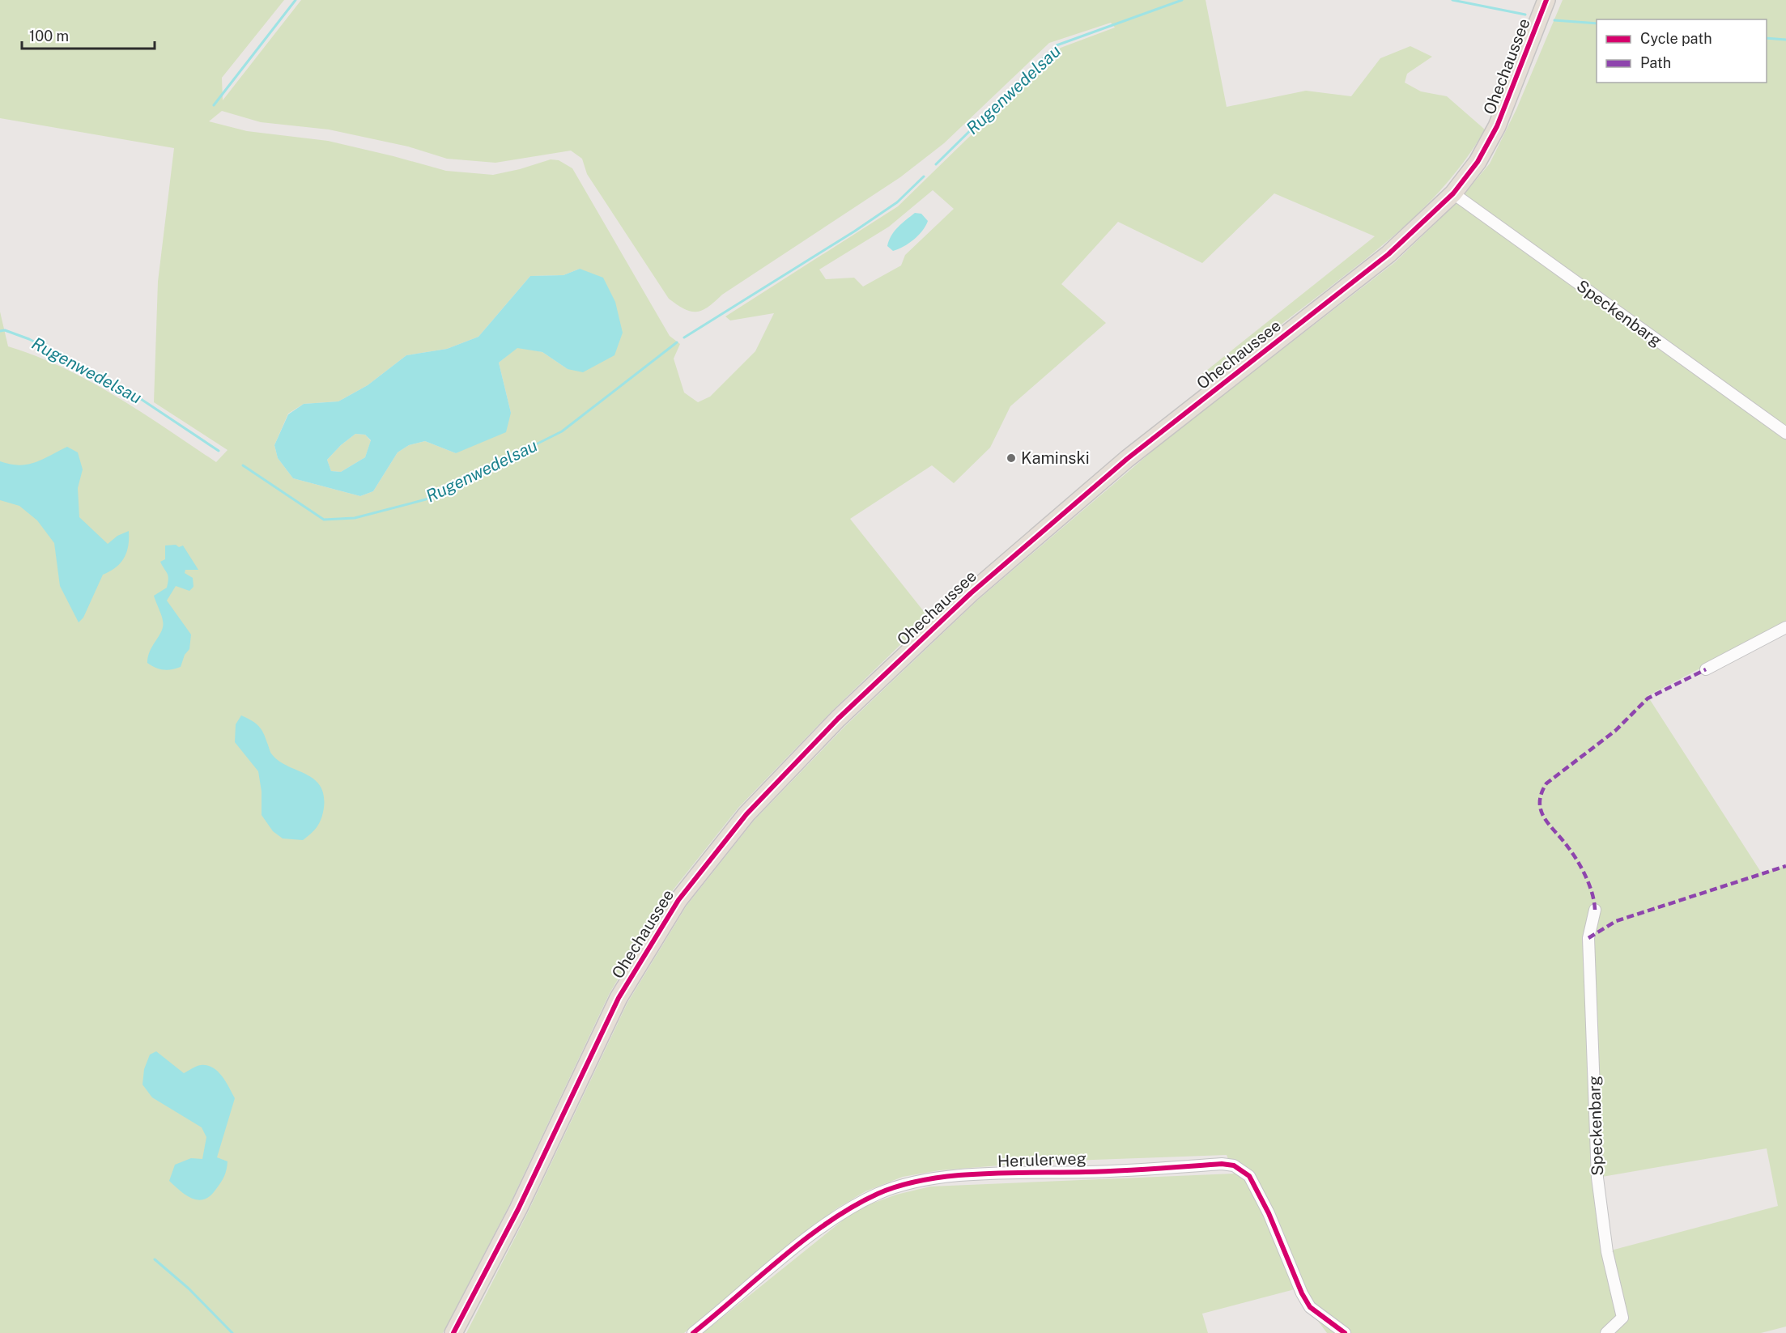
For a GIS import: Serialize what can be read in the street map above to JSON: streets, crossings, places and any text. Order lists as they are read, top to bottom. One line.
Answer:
{"streets":{"main road":["Ohechaussee"],"street":["Speckenbarg","Herulerweg"]},"crossings":[["Ohechaussee","Speckenbarg"]],"water":["Rugenwedelsau"],"places":["Kaminski"],"legend":["Cycle path","Path"],"scale_bar":"100 m"}
